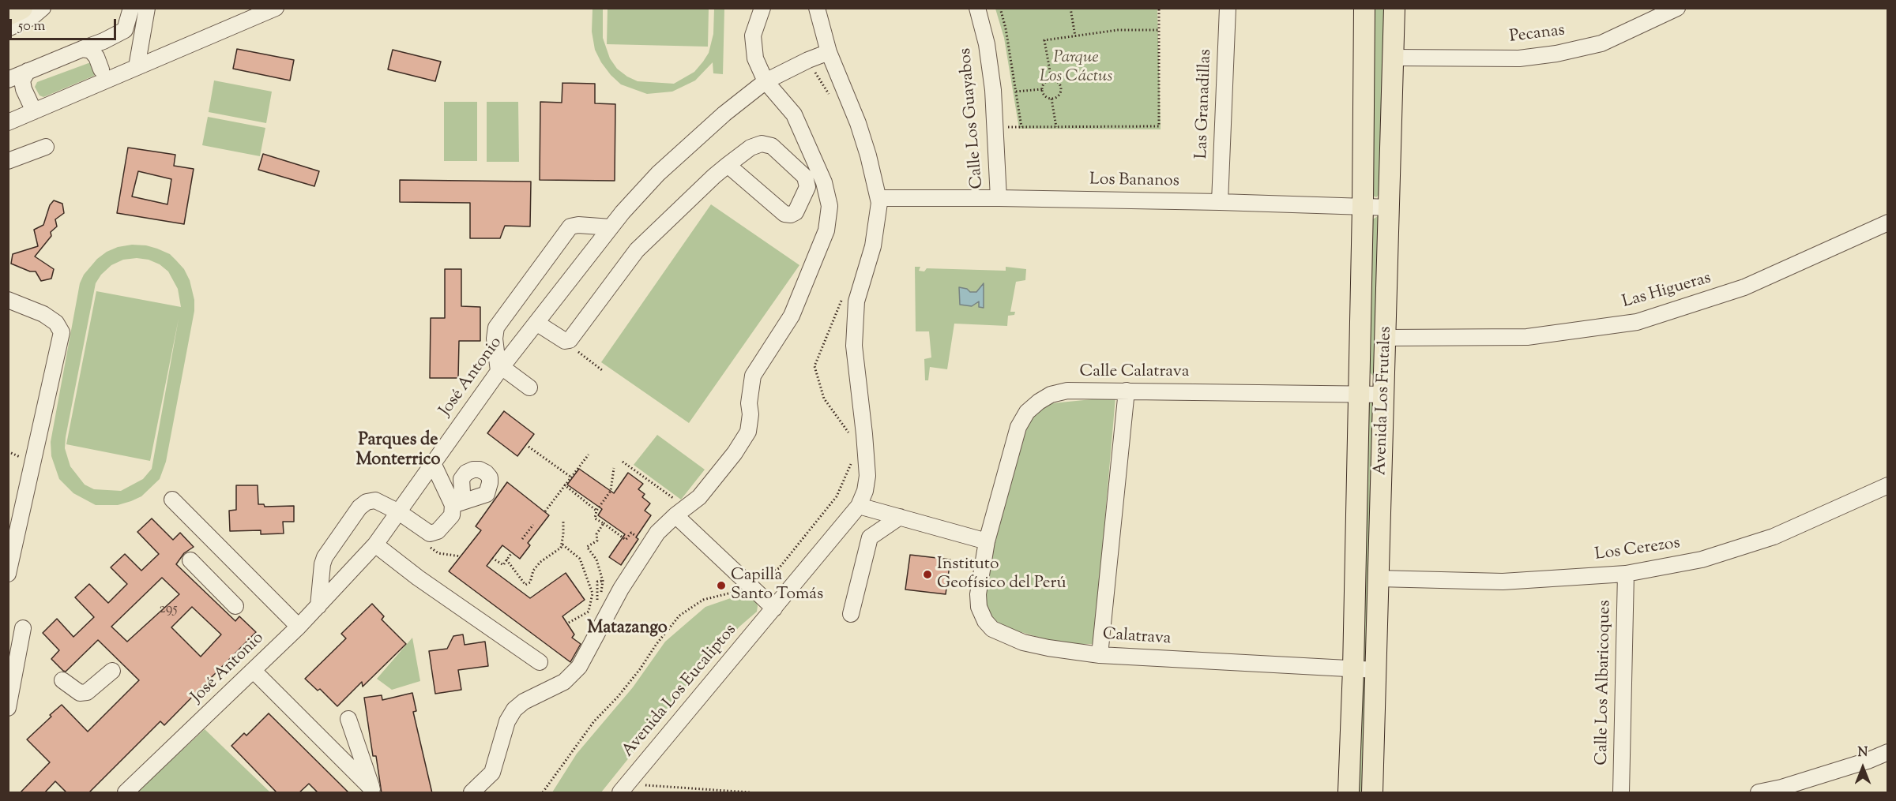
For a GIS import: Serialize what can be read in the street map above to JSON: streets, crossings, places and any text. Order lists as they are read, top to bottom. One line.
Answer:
{"streets":{"main road":["Avenida Los Frutales"],"street":["Pecanas","Las Granadillas","Calle Los Guayabos","Los Bananos","Las Higueras","Calle Calatrava","José Antonio","Los Cerezos","Calatrava","Calle Los Albaricoques","Avenida Los Eucaliptos"]},"crossings":[["Pecanas","Avenida Los Frutales"],["Las Granadillas","Los Bananos"],["Calle Los Guayabos","Los Bananos"],["Los Bananos","Avenida Los Frutales"],["Los Bananos","Avenida Los Eucaliptos"],["Las Higueras","Avenida Los Frutales"],["Calle Calatrava","Avenida Los Frutales"],["Calle Calatrava","Calatrava"],["José Antonio","Avenida Los Eucaliptos"],["Avenida Los Frutales","Los Cerezos"],["Avenida Los Frutales","Calatrava"],["Los Cerezos","Calle Los Albaricoques"]],"districts":["Parques de Monterrico","Matazango"],"parks":["Parque Los Cáctus"],"places":["Instituto Geofísico del Perú","Capilla Santo Tomás"],"house_numbers":["295"],"scale_bar":"50 m","north":"top"}
